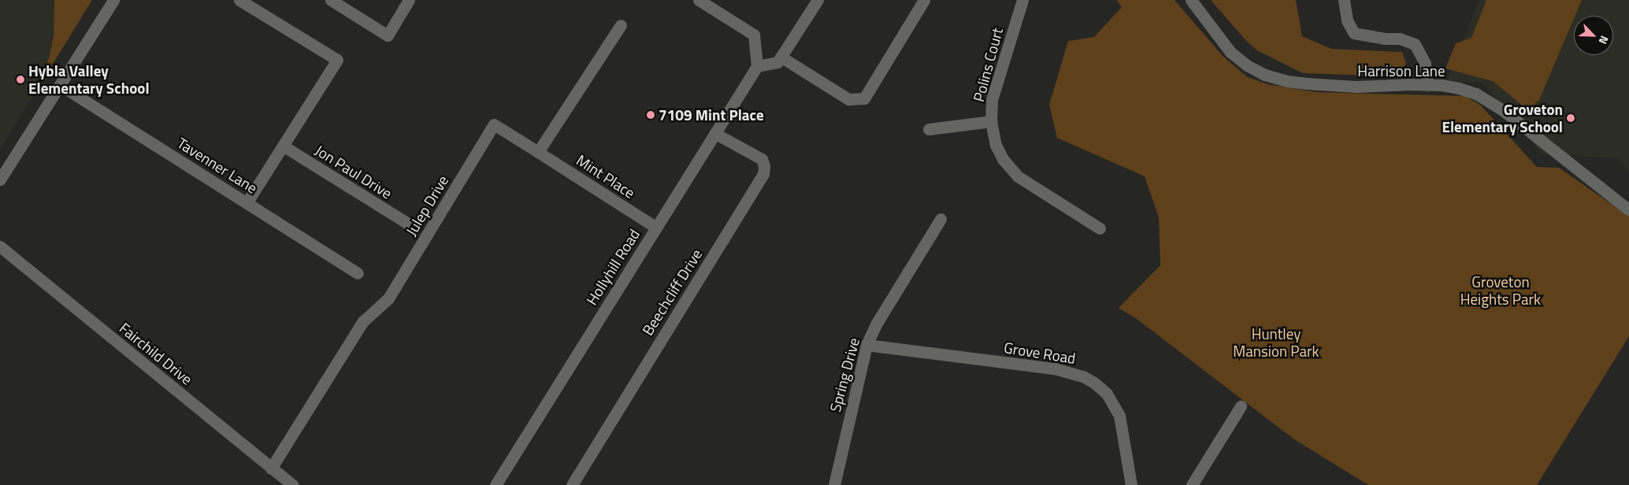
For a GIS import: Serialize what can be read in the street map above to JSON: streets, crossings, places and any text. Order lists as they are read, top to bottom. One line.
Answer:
{"streets":{"street":["Polins Court","Harrison Lane","Tavenner Lane","Jon Paul Drive","Mint Place","Julep Drive","Hollyhill Road","Beechcliff Drive","Grove Road","Fairchild Drive","Spring Drive"]},"crossings":[["Mint Place","Julep Drive"],["Mint Place","Hollyhill Road"],["Julep Drive","Fairchild Drive"],["Hollyhill Road","Beechcliff Drive"],["Grove Road","Spring Drive"]],"parks":["Groveton Heights Park","Huntley Mansion Park"],"places":["Hybla Valley Elementary School","7109 Mint Place","Groveton Elementary School"],"north":"bottom right"}
